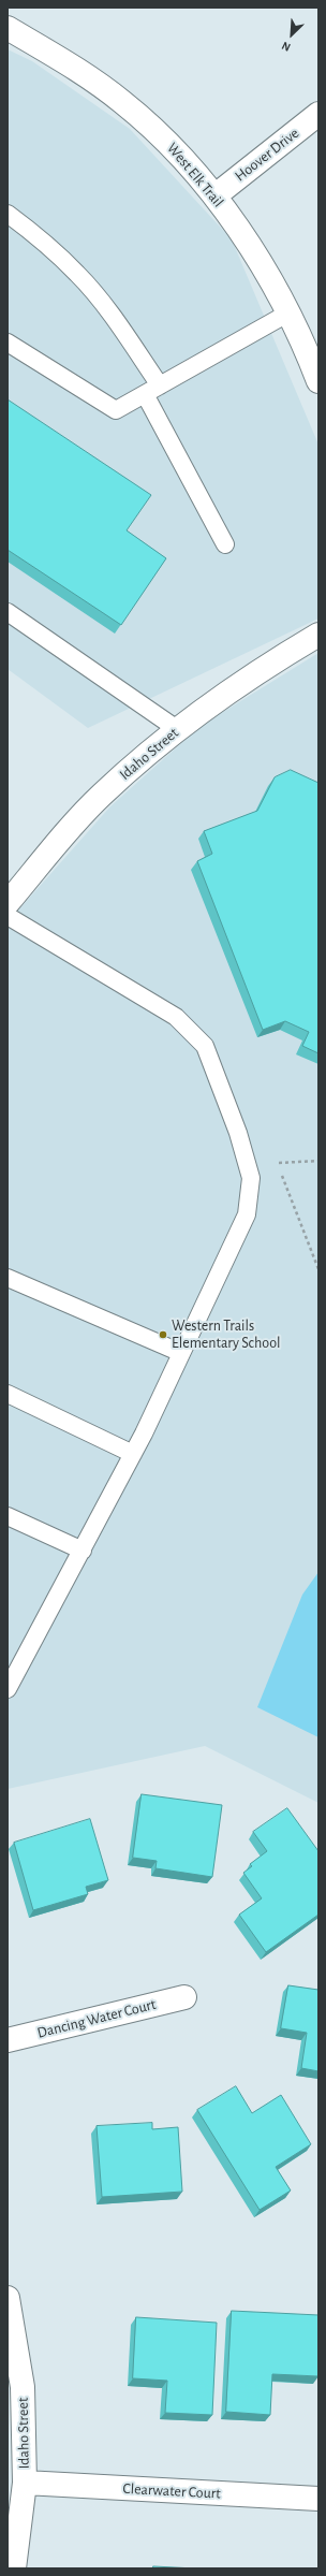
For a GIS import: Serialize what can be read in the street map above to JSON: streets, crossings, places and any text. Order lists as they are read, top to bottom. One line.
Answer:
{"streets":{"street":["Hoover Drive","West Elk Trail","Idaho Street","Dancing Water Court","Clearwater Court"]},"crossings":[["Hoover Drive","West Elk Trail"],["Idaho Street","Clearwater Court"]],"places":["Western Trails Elementary School"],"north":"bottom left"}
